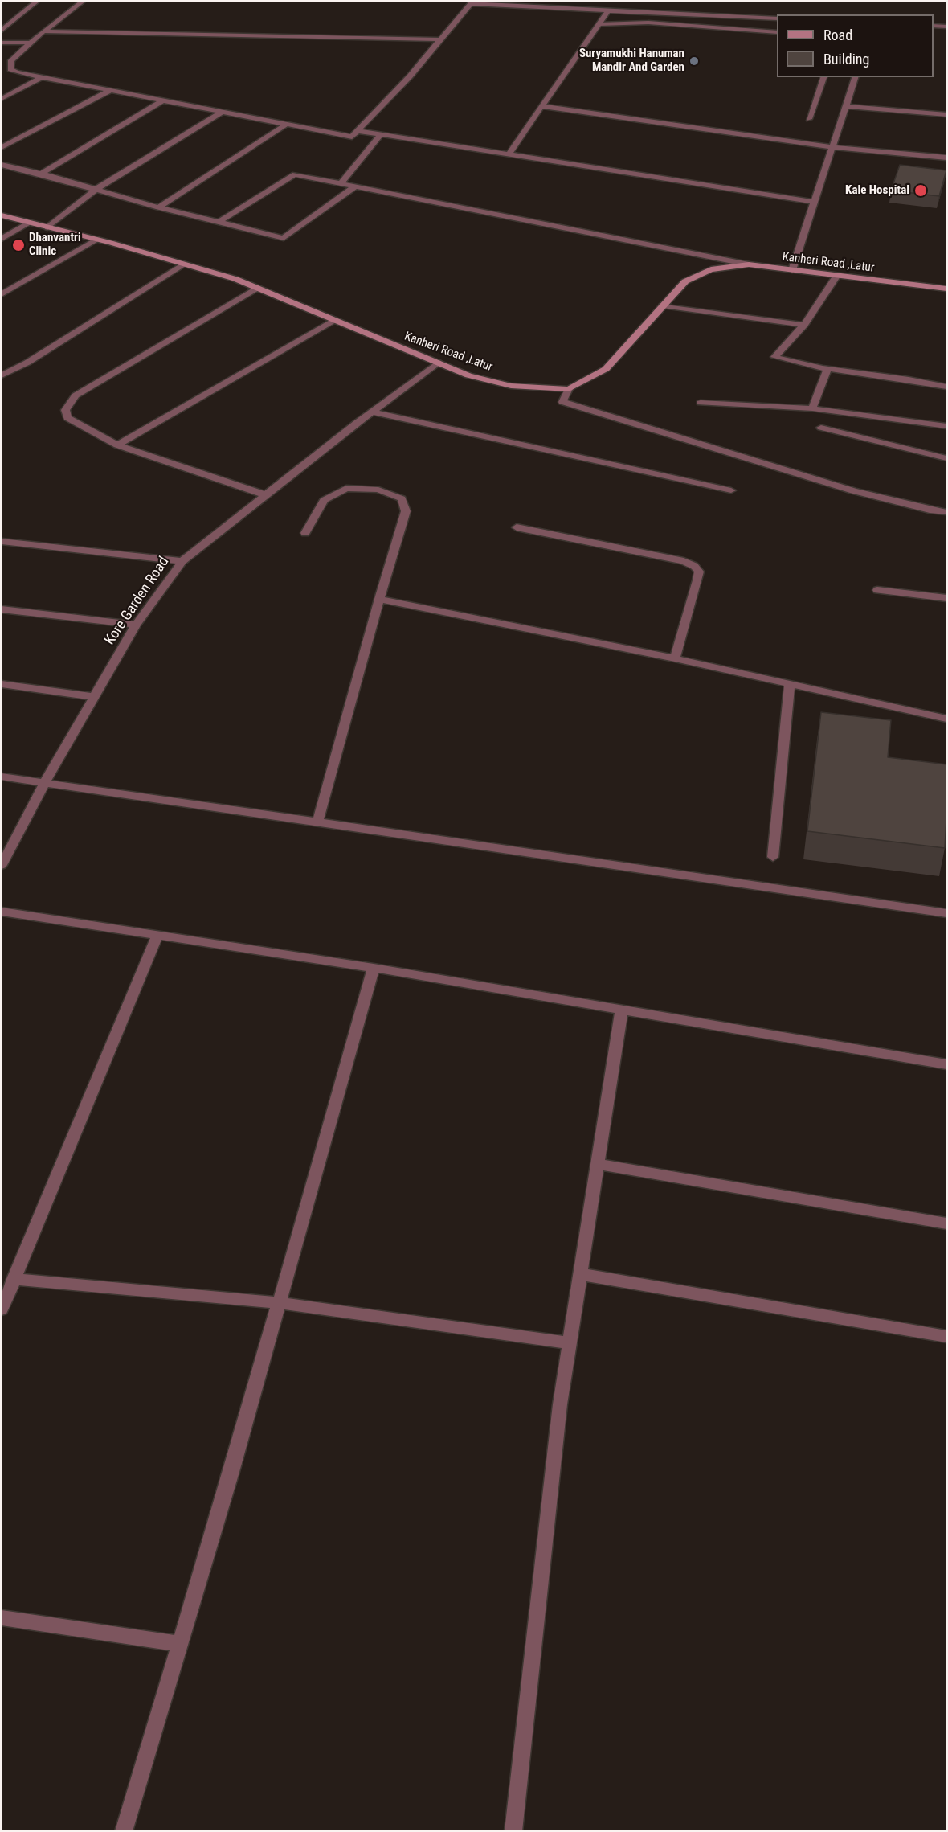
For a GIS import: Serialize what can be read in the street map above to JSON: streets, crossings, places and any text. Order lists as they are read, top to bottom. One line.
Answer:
{"streets":{"street":["Kanheri Road ,Latur","Kore Garden Road"]},"crossings":[["Kanheri Road ,Latur","Kore Garden Road"]],"places":["Suryamukhi Hanuman Mandir And Garden","Kale Hospital","Dhanvantri Clinic"],"legend":["Road","Building"]}
